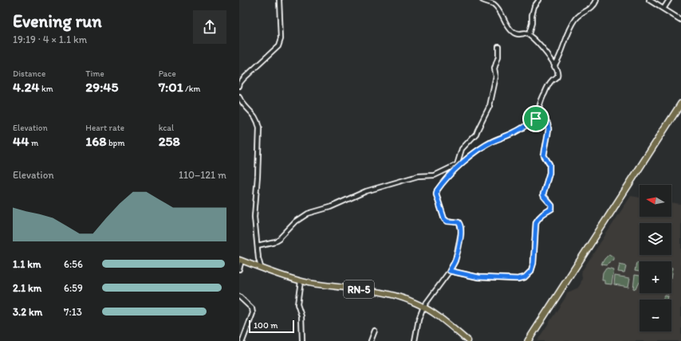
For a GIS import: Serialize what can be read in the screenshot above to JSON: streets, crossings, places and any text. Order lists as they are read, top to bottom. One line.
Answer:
{"streets":{"main road":["RN-5"]},"scale_bar":"100 m","north":"left","page":{"heading":["Evening run","19:19 · 4 × 1.1 km"],"stats":[["Distance","4.24 km"],["Time","29:45"],["Pace","7:01 /km"],["Elevation","44 m"],["Heart rate","168 bpm"],["kcal","258"]],"chart":["Elevation","110–121 m"],"map_buttons":["+","−"],"list":[{"name":"1.1 km","note":"6:56"},{"name":"2.1 km","note":"6:59"},{"name":"3.2 km","note":"7:13"}],"scale":"100 m"}}
